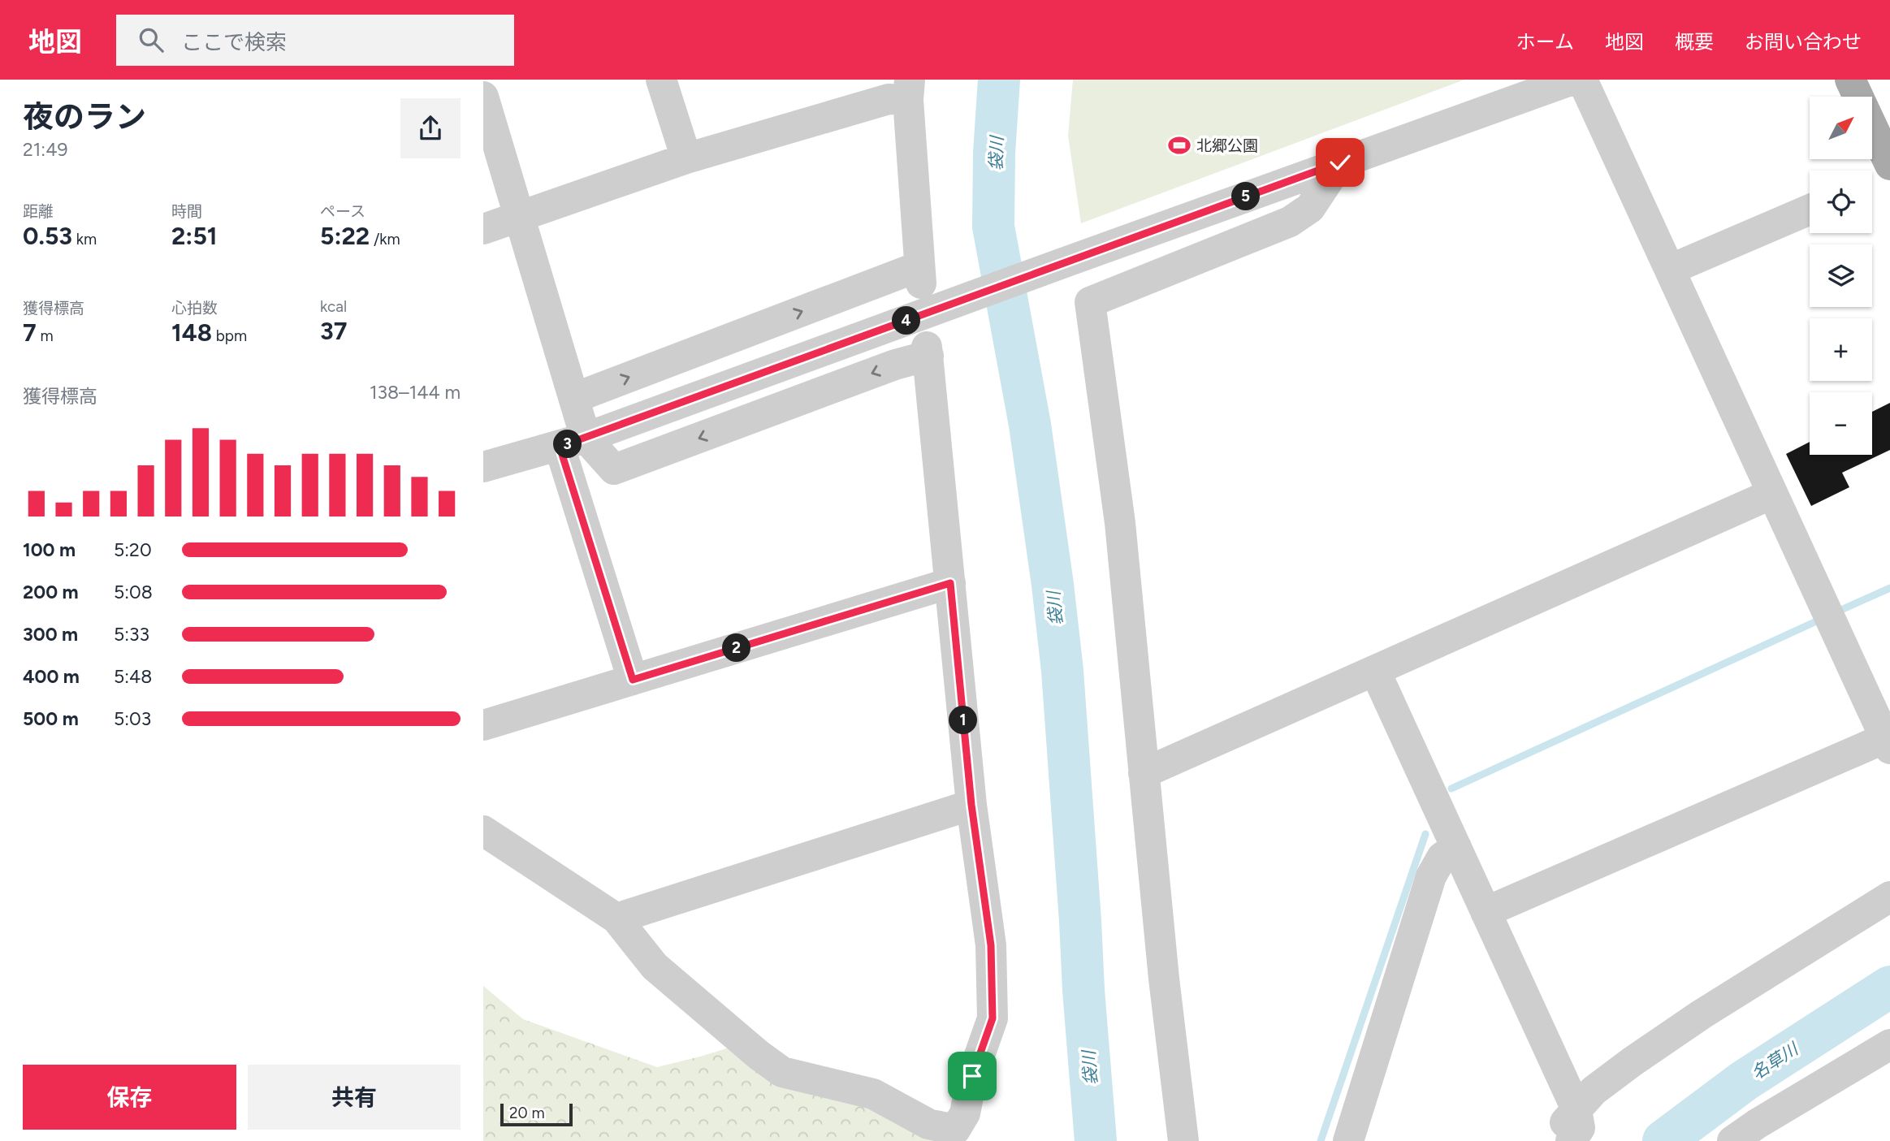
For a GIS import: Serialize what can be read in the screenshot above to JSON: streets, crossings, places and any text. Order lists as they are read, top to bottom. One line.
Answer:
{"water":["袋川","名草川"],"places":{"sports":["北郷公園"]},"scale_bar":"20 m","north":"top right","page":{"header":"地図","search":"ここで検索","nav":["ホーム","地図","概要","お問い合わせ"],"heading":["夜のラン","21:49"],"map_buttons":["+","−"],"stats":[["距離","0.53 km"],["時間","2:51"],["ペース","5:22 /km"],["獲得標高","7 m"],["心拍数","148 bpm"],["kcal","37"]],"pins":["5","4","3","2","1"],"chart":["獲得標高","138–144 m"],"list":[{"name":"100 m","note":"5:20"},{"name":"200 m","note":"5:08"},{"name":"300 m","note":"5:33"},{"name":"400 m","note":"5:48"},{"name":"500 m","note":"5:03"}],"buttons":["保存","共有"],"scale":"20 m"}}
